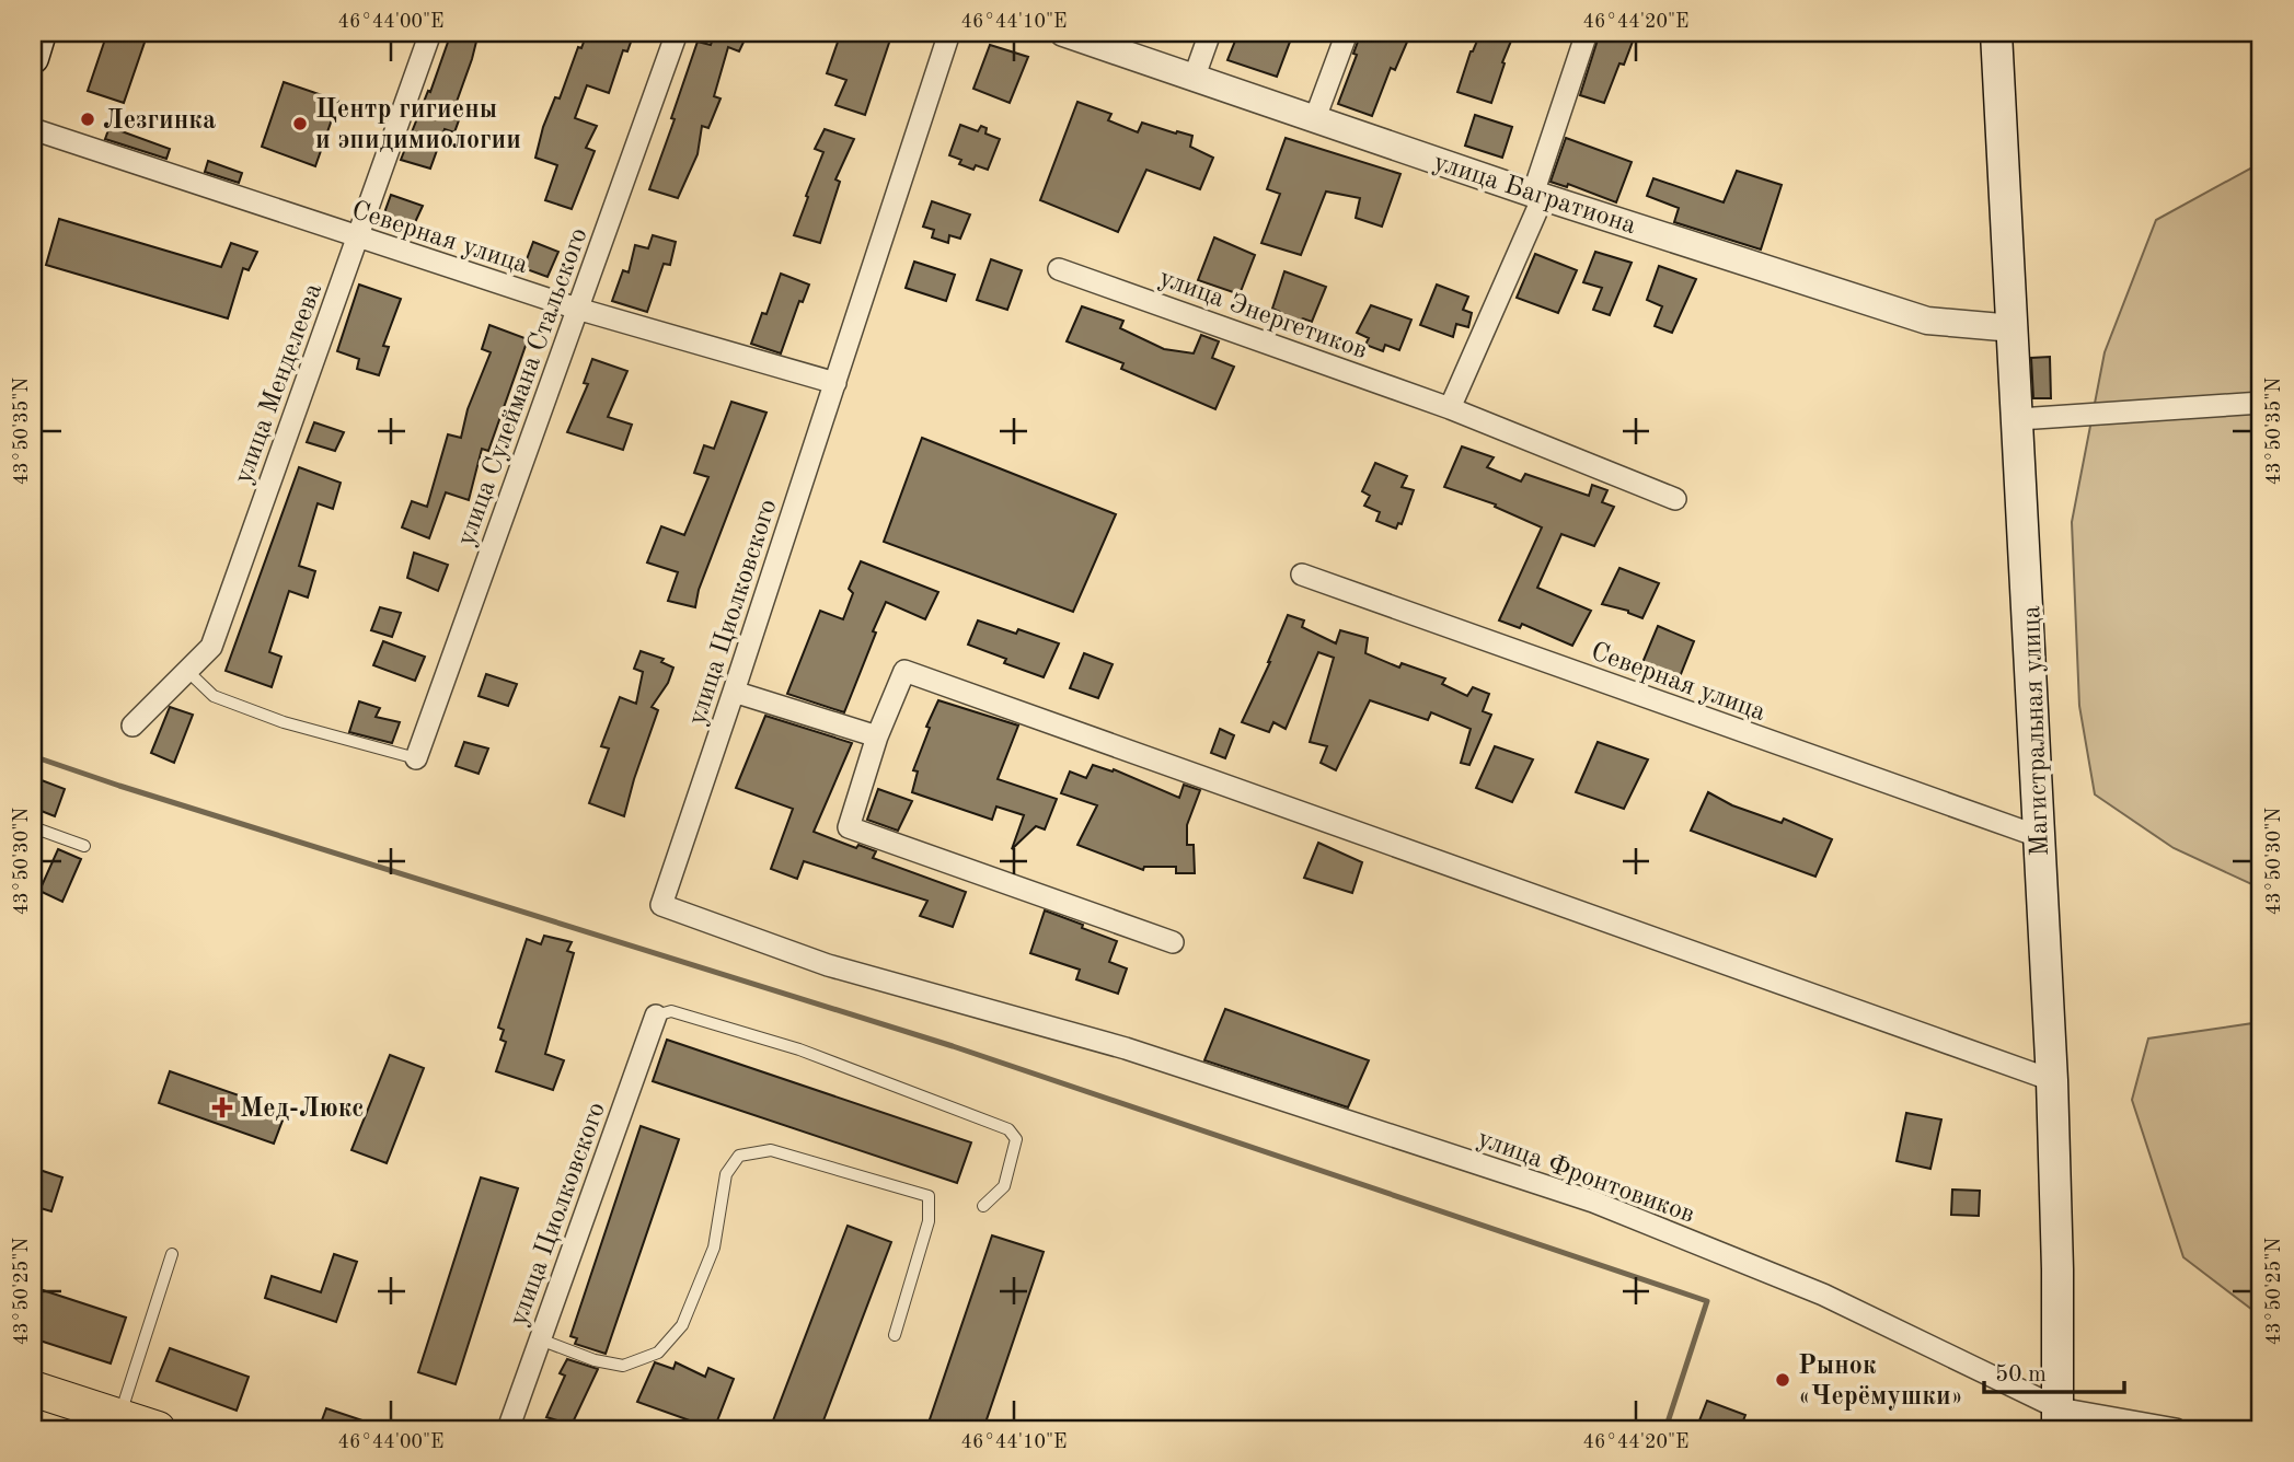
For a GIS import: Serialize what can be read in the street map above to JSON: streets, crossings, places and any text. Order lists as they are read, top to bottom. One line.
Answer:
{"streets":{"main road":["Магистральная улица"],"street":["улица Багратиона","Северная улица","улица Энергетиков","улица Менделеева","улица Сулеймана Стальского","улица Циолковского","улица Фронтовиков"]},"crossings":[["улица Багратиона","Магистральная улица"],["Северная улица","улица Менделеева"],["Северная улица","улица Сулеймана Стальского"],["Северная улица","улица Циолковского"],["Северная улица","Магистральная улица"],["улица Циолковского","улица Фронтовиков"],["Магистральная улица","улица Фронтовиков"]],"places":{"other":["Лезгинка","Центр гигиены и эпидимиологии","Рынок «Черёмушки»"],"health":["Мед-Люкс"]},"scale_bar":"50 m","coordinates":["46°44'00\"E","46°44'10\"E","46°44'20\"E","43°50'35\"N","43°50'30\"N","43°50'25\"N"]}
